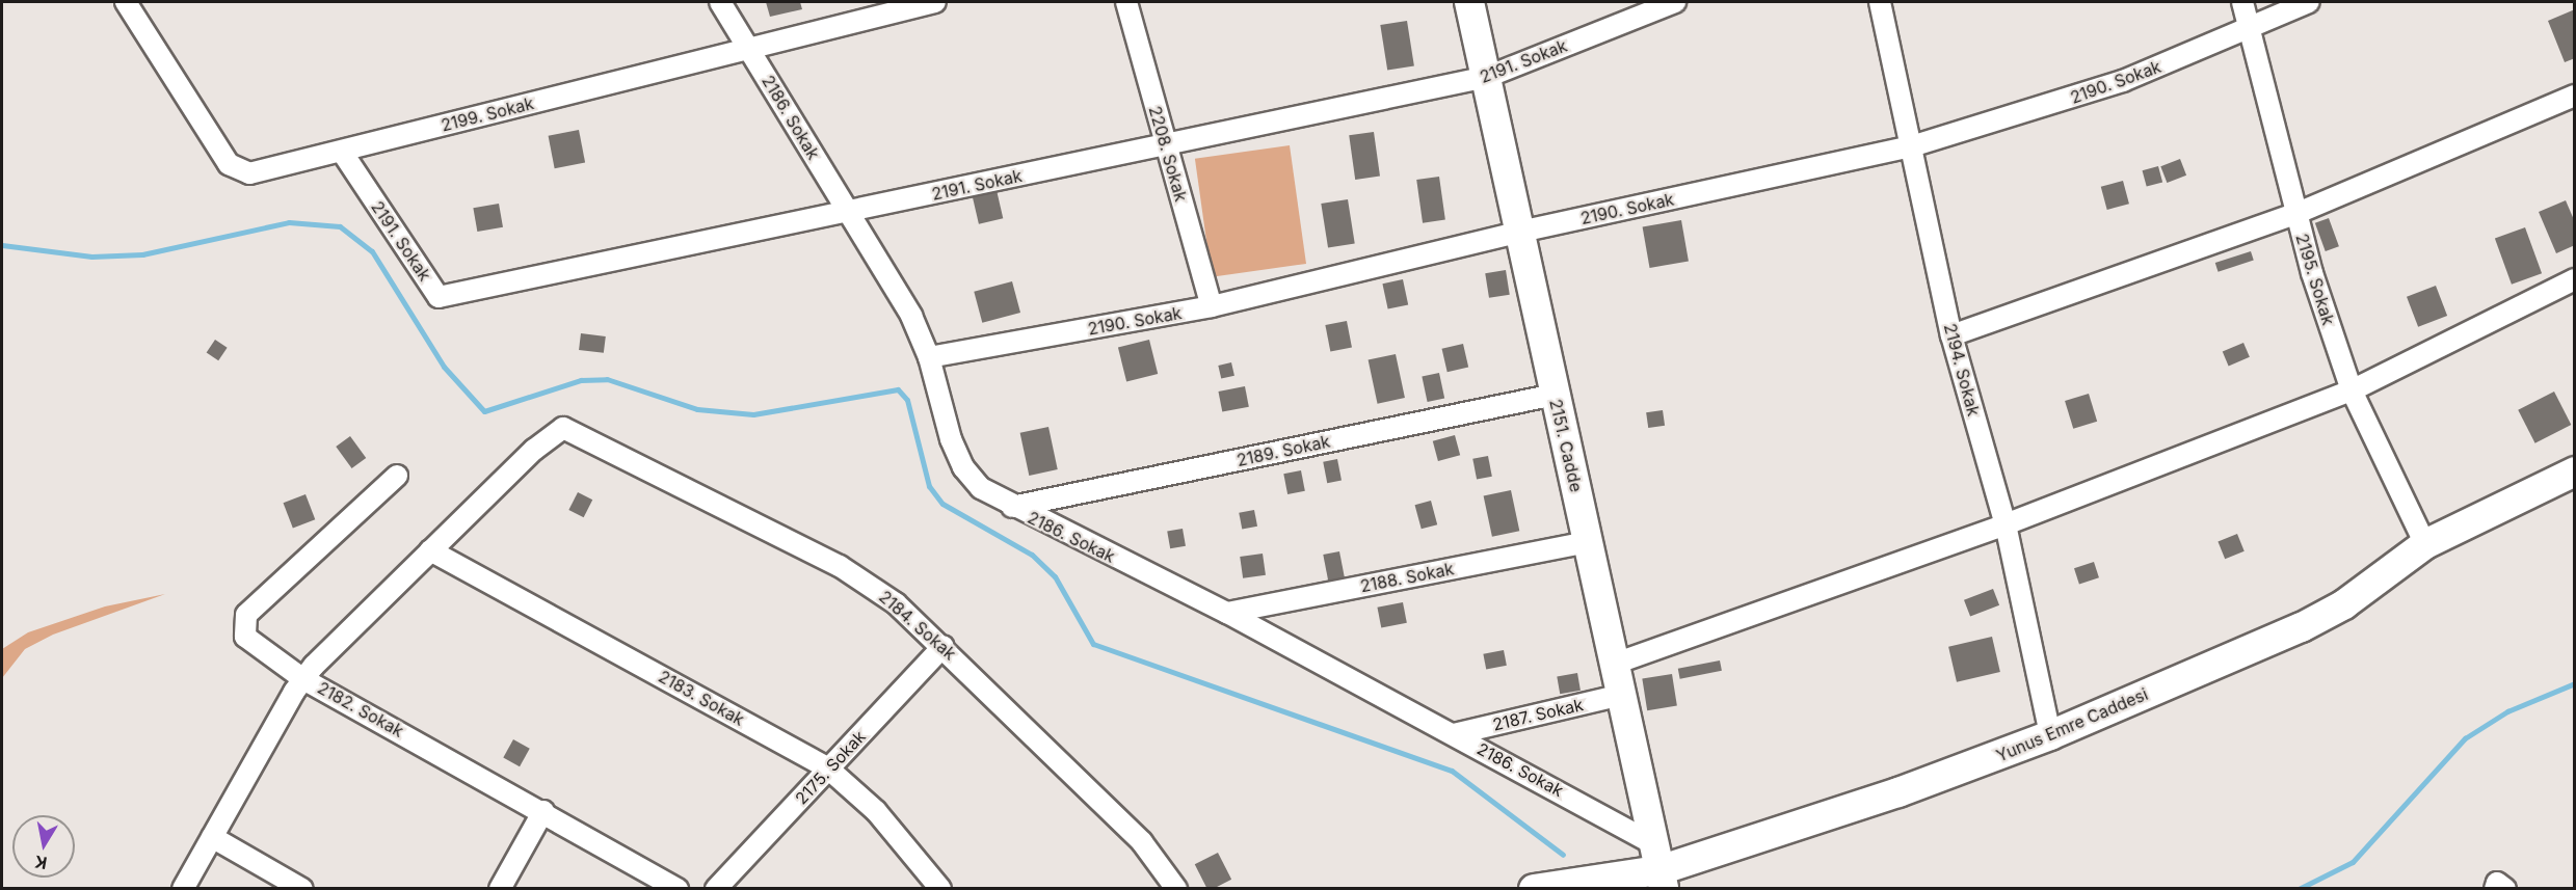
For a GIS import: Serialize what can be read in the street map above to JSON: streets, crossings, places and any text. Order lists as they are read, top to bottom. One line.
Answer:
{"streets":{"street":["2191. Sokak","2190. Sokak","2199. Sokak","2186. Sokak","2208. Sokak","2195. Sokak","2194. Sokak","2151. Cadde","2189. Sokak","2188. Sokak","2184. Sokak","2183. Sokak","2182. Sokak","2187. Sokak","Yunus Emre Caddesi","2175. Sokak"]},"crossings":[["2191. Sokak","2199. Sokak"],["2191. Sokak","2186. Sokak"],["2191. Sokak","2208. Sokak"],["2191. Sokak","2151. Cadde"],["2190. Sokak","2186. Sokak"],["2190. Sokak","2208. Sokak"],["2190. Sokak","2195. Sokak"],["2190. Sokak","2194. Sokak"],["2190. Sokak","2151. Cadde"],["2199. Sokak","2186. Sokak"],["2186. Sokak","2151. Cadde"],["2186. Sokak","2189. Sokak"],["2186. Sokak","2188. Sokak"],["2186. Sokak","2187. Sokak"],["2186. Sokak","Yunus Emre Caddesi"],["2195. Sokak","Yunus Emre Caddesi"],["2194. Sokak","Yunus Emre Caddesi"],["2151. Cadde","2189. Sokak"],["2151. Cadde","2188. Sokak"],["2151. Cadde","2187. Sokak"],["2151. Cadde","Yunus Emre Caddesi"],["2184. Sokak","2183. Sokak"],["2184. Sokak","2175. Sokak"],["2183. Sokak","2175. Sokak"]],"north":"bottom"}
